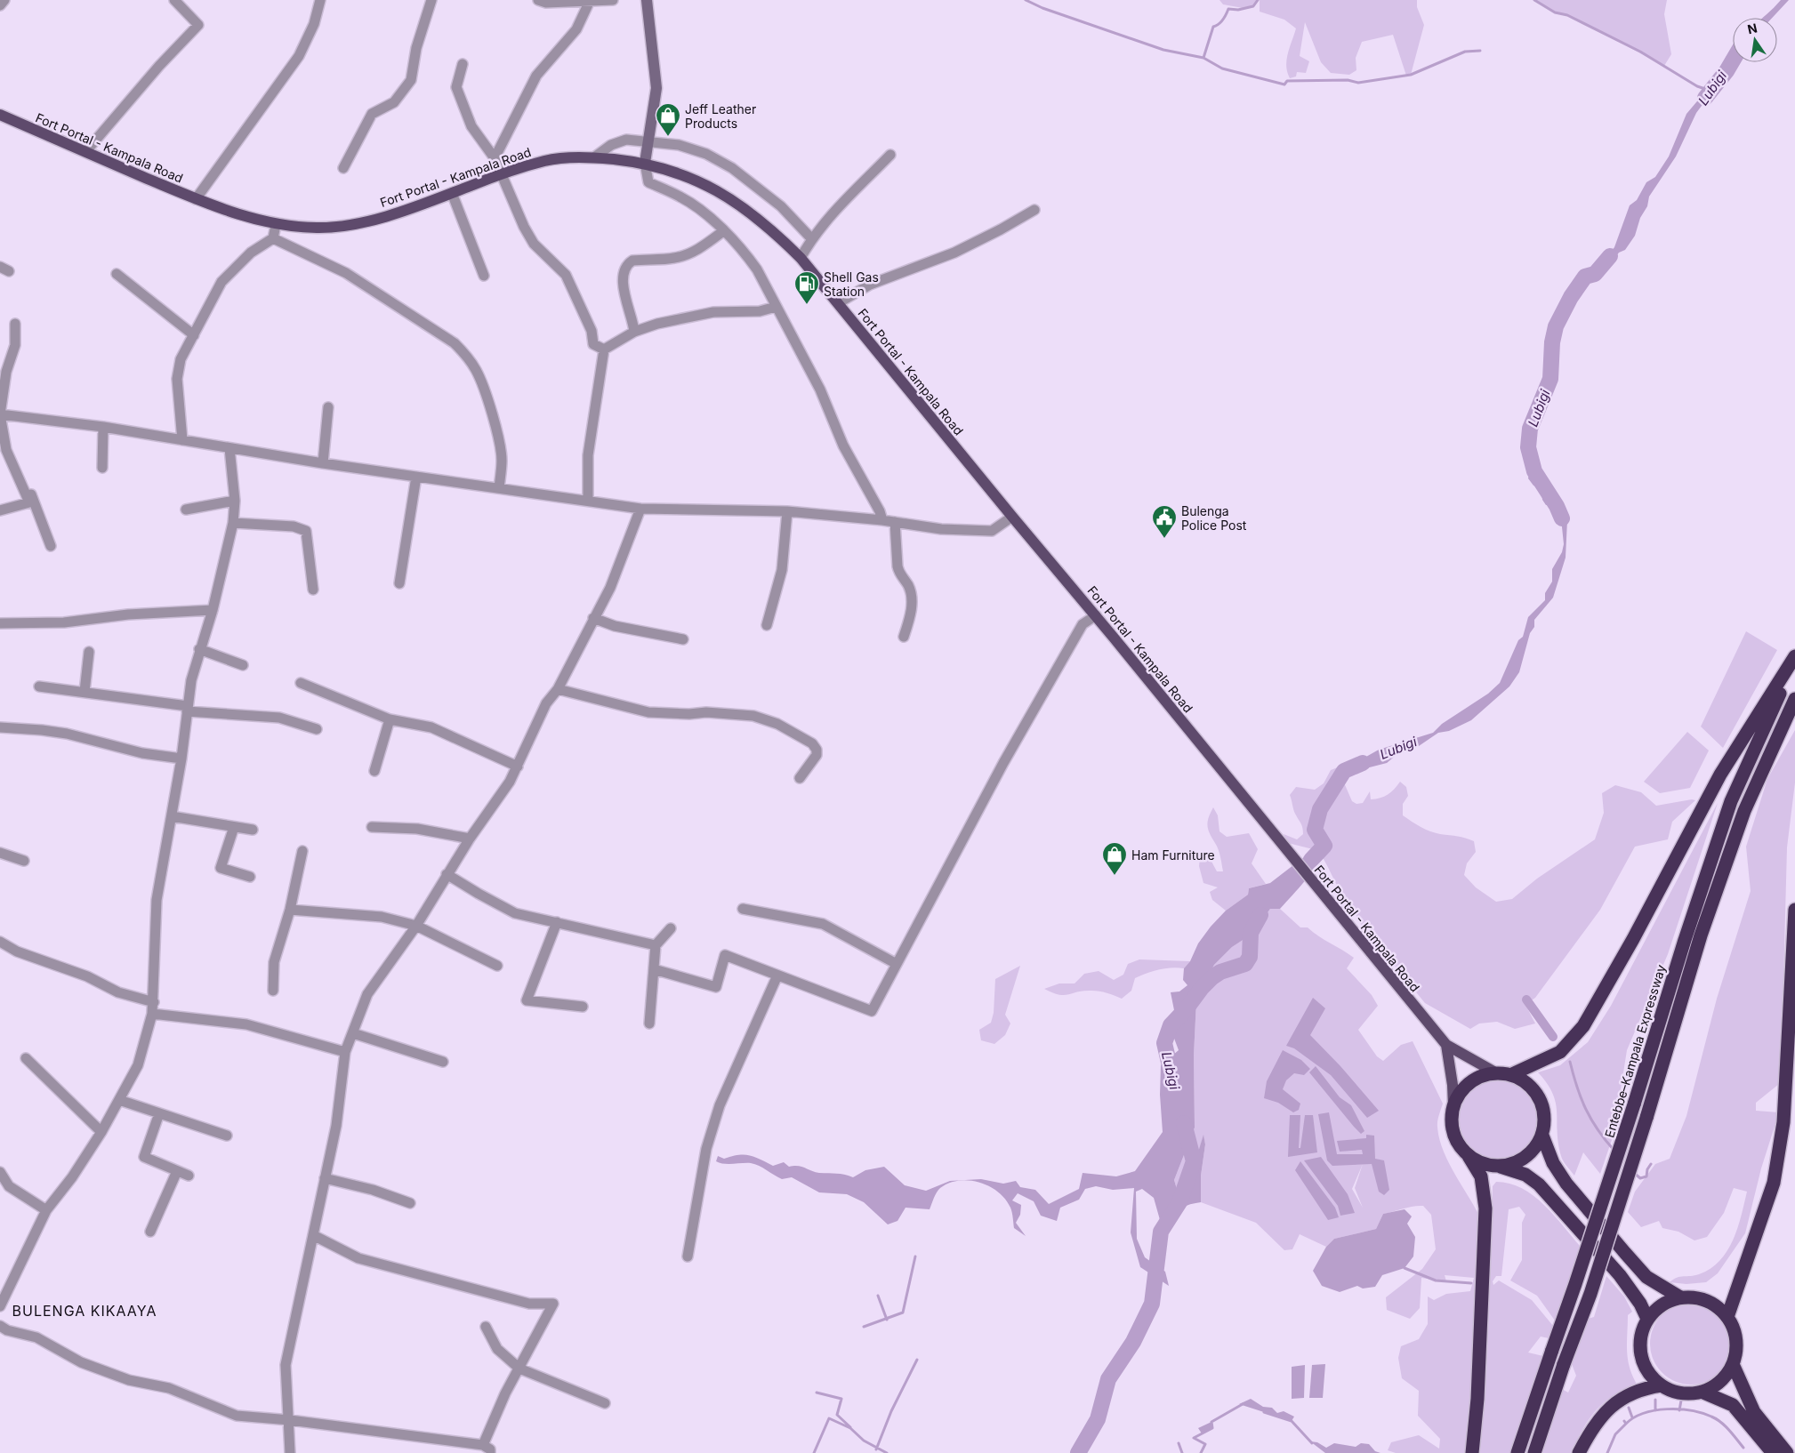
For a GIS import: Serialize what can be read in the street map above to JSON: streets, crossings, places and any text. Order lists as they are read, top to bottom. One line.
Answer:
{"streets":{"highway":["Entebbe–Kampala Expressway"],"main road":["Fort Portal - Kampala Road"]},"districts":["BULENGA KIKAAYA"],"water":["Lubigi"],"places":{"shop":["Jeff Leather Products","Ham Furniture"],"fuel station":["Shell Gas Station"],"public building":["Bulenga Police Post"]},"north":"top"}
